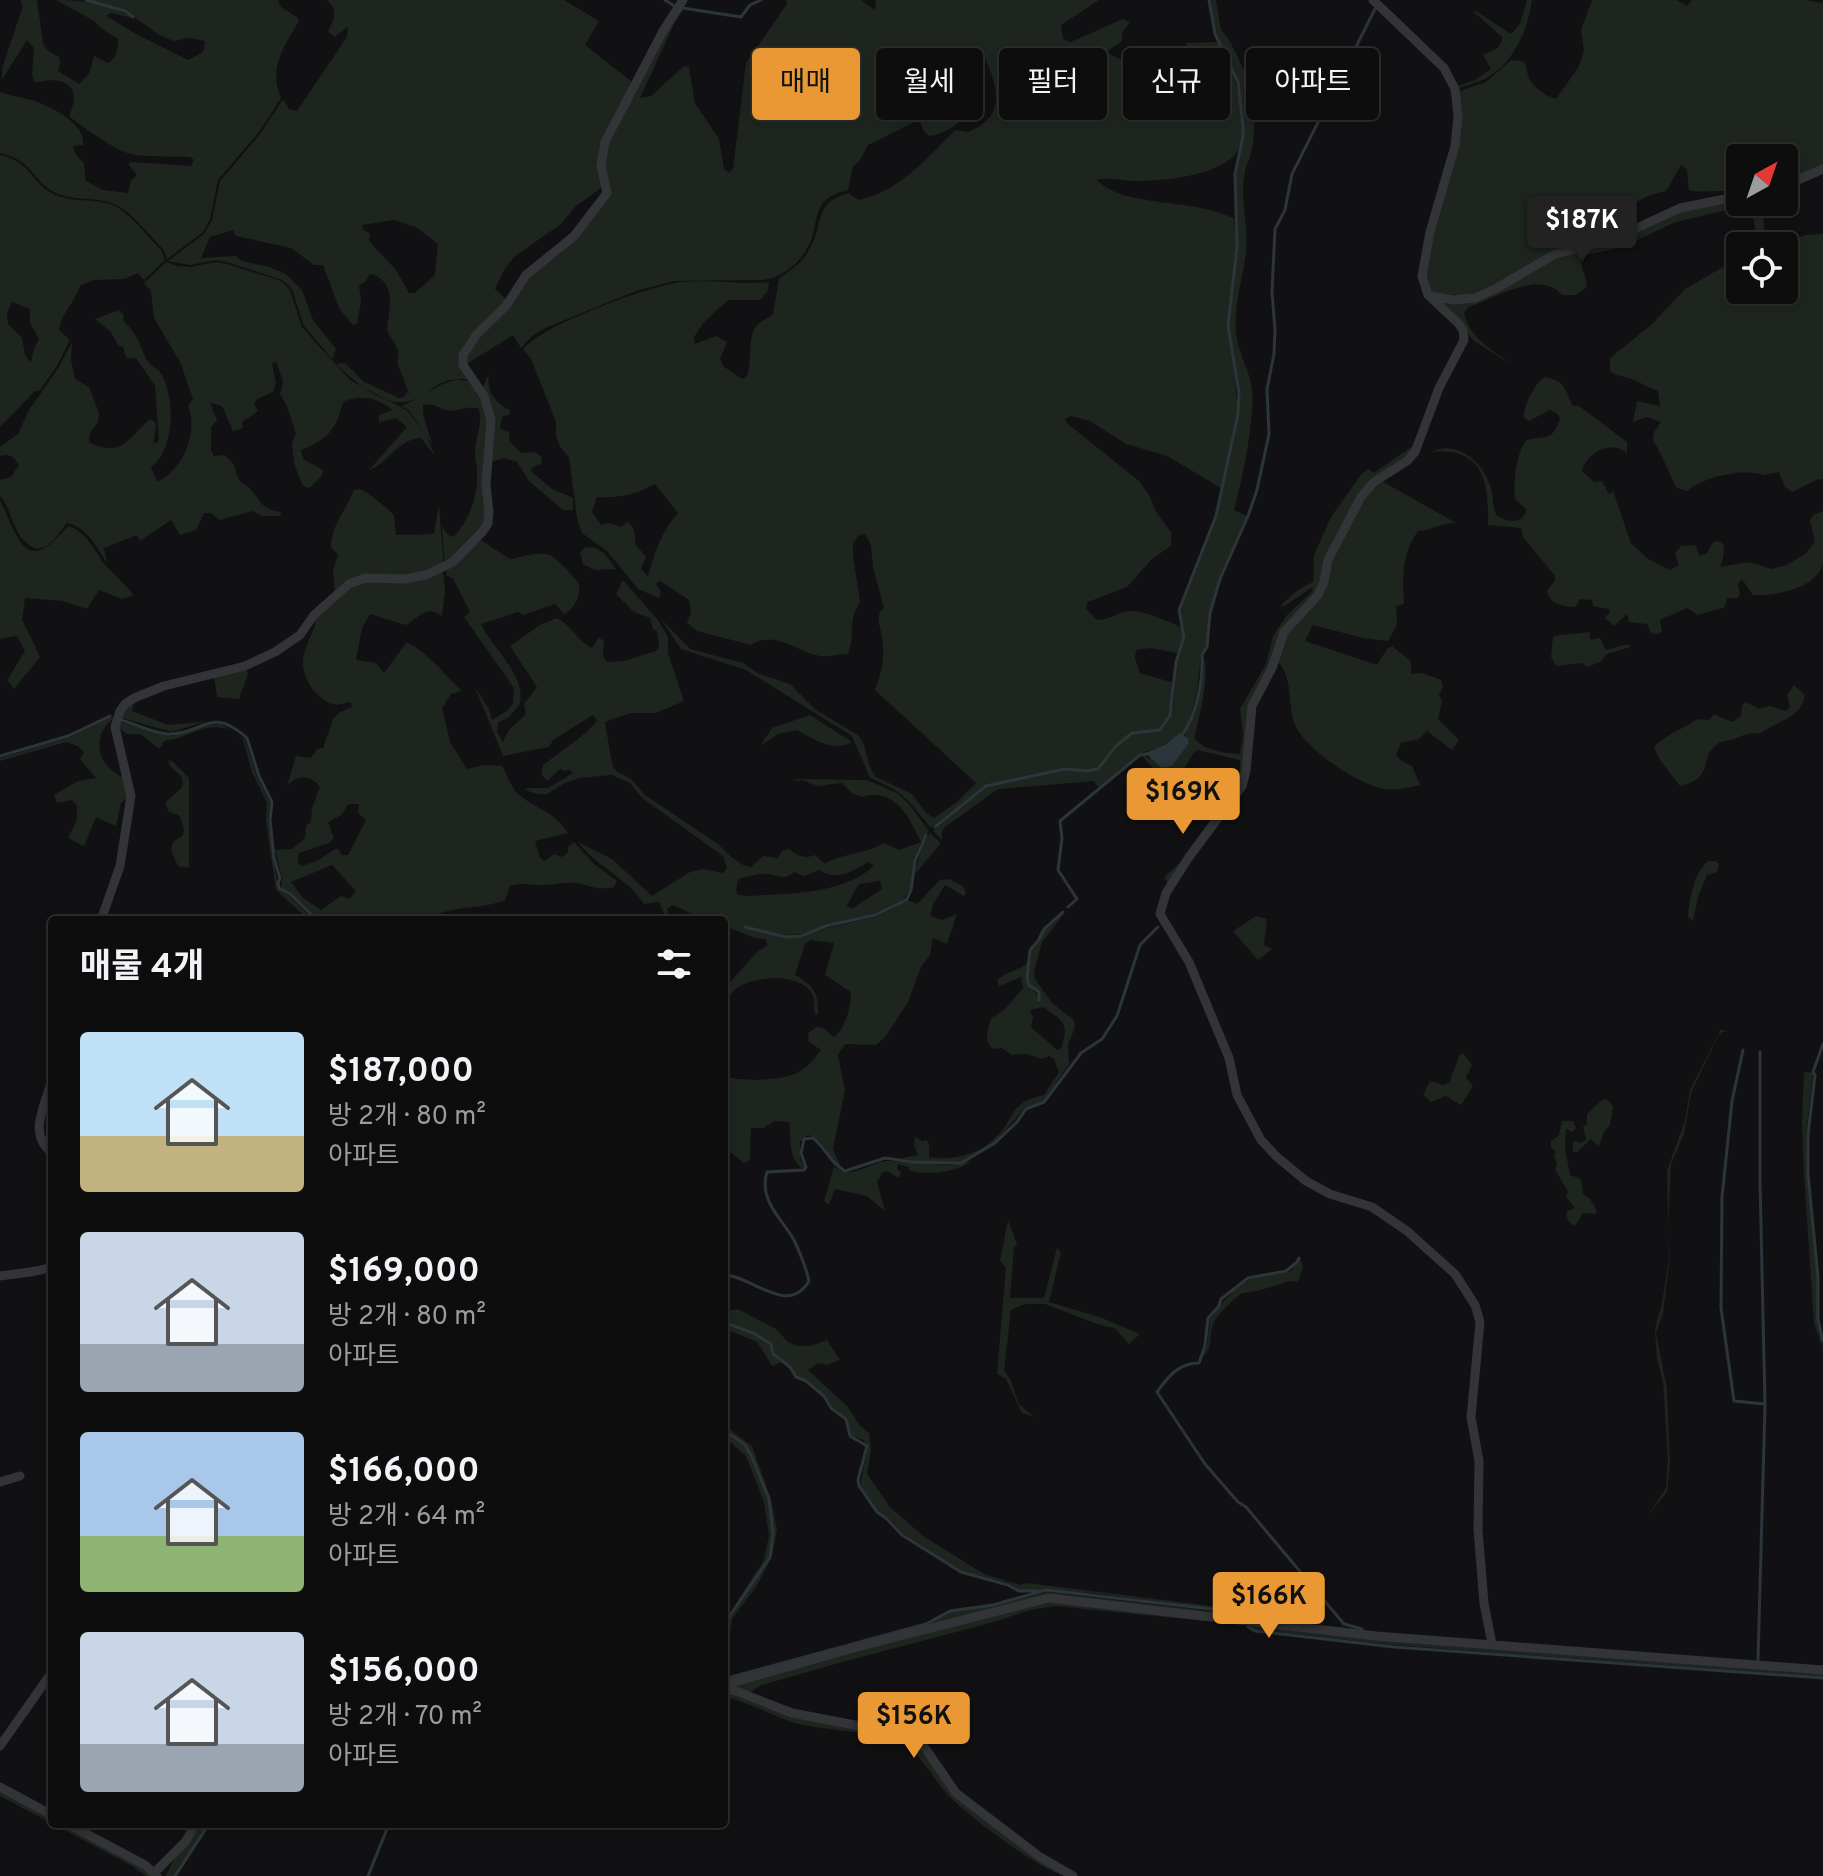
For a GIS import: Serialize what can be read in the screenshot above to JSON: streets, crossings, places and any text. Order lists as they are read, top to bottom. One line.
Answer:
{"north":"top right","page":{"chip":["매매","월세","필터","신규","아파트"],"price":["$187K","$169K","$166K","$156K"],"heading":"매물 4개","list":[{"name":"$187,000","note":"방 2개 · 80 m² · 아파트"},{"name":"$169,000","note":"방 2개 · 80 m² · 아파트"},{"name":"$166,000","note":"방 2개 · 64 m² · 아파트"},{"name":"$156,000","note":"방 2개 · 70 m² · 아파트"}]}}
